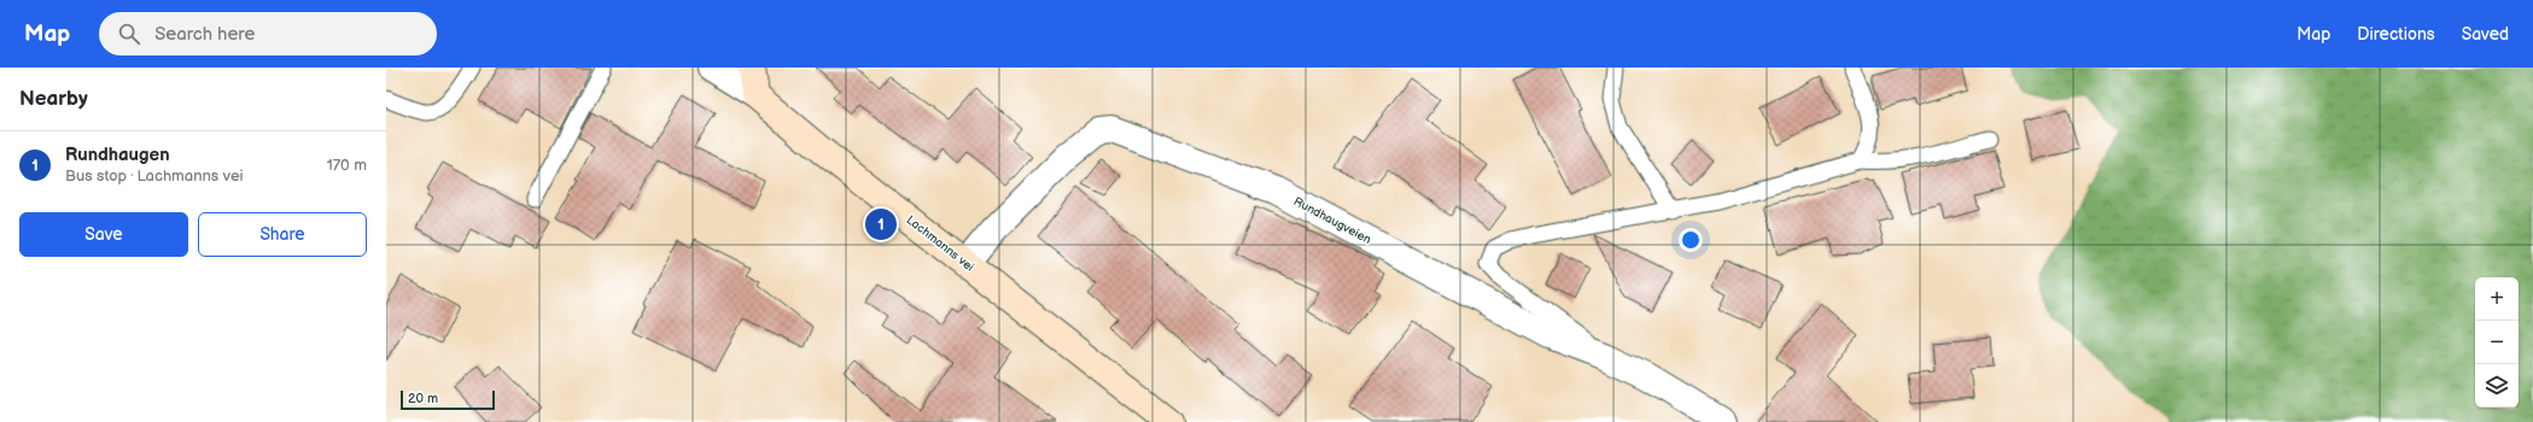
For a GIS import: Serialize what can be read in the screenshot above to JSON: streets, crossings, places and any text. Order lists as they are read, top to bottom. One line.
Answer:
{"streets":{"street":["Rundhaugveien","Lachmanns vei"]},"crossings":[["Rundhaugveien","Lachmanns vei"]],"scale_bar":"20 m","page":{"header":"Map","search":"Search here","nav":["Map","Directions","Saved"],"heading":"Nearby","list":[{"mark":"1","name":"Rundhaugen","note":"Bus stop · Lachmanns vei","value":"170 m"}],"buttons":["Save","Share"],"pins":"1","map_buttons":["+","−"],"scale":"20 m"}}
